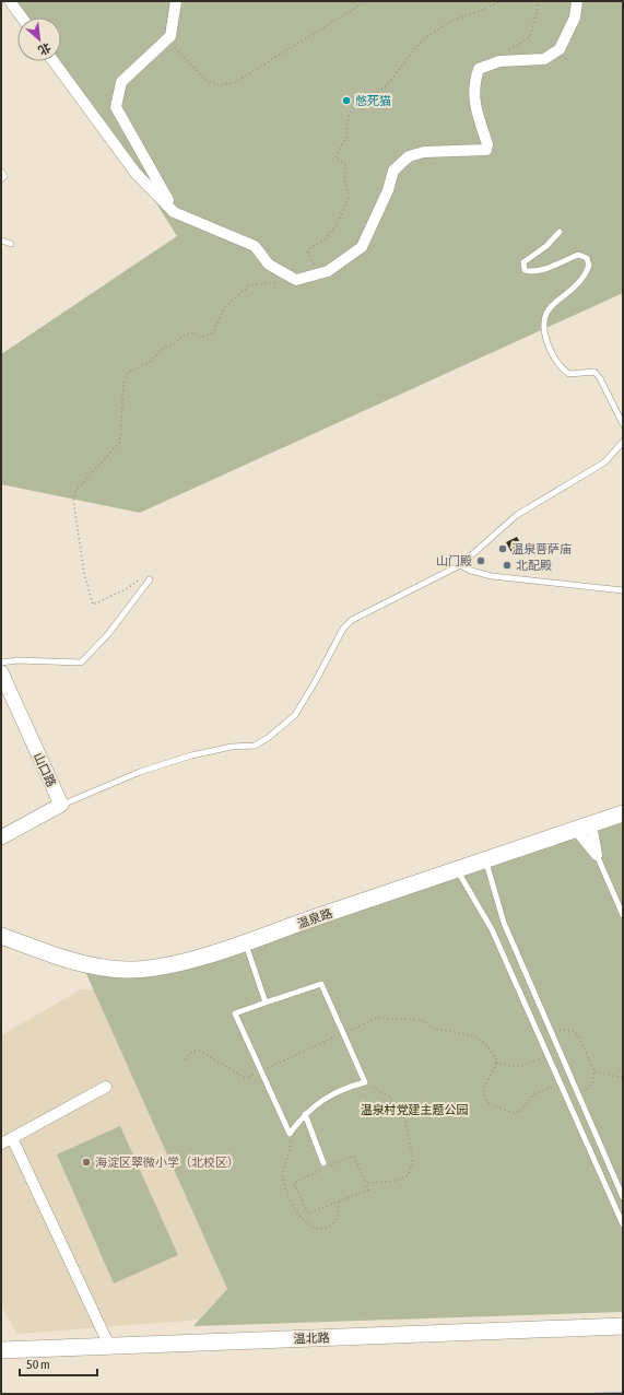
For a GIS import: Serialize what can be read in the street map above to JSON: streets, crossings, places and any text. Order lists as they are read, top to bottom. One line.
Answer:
{"streets":{"main road":["温泉路","温北路"],"street":["山口路"]},"parks":["温泉村党建主题公园"],"places":["憋死猫","温泉菩萨庙","山门殿","北配殿","海淀区翠微小学（北校区）"],"scale_bar":"50 m","north":"bottom right"}
